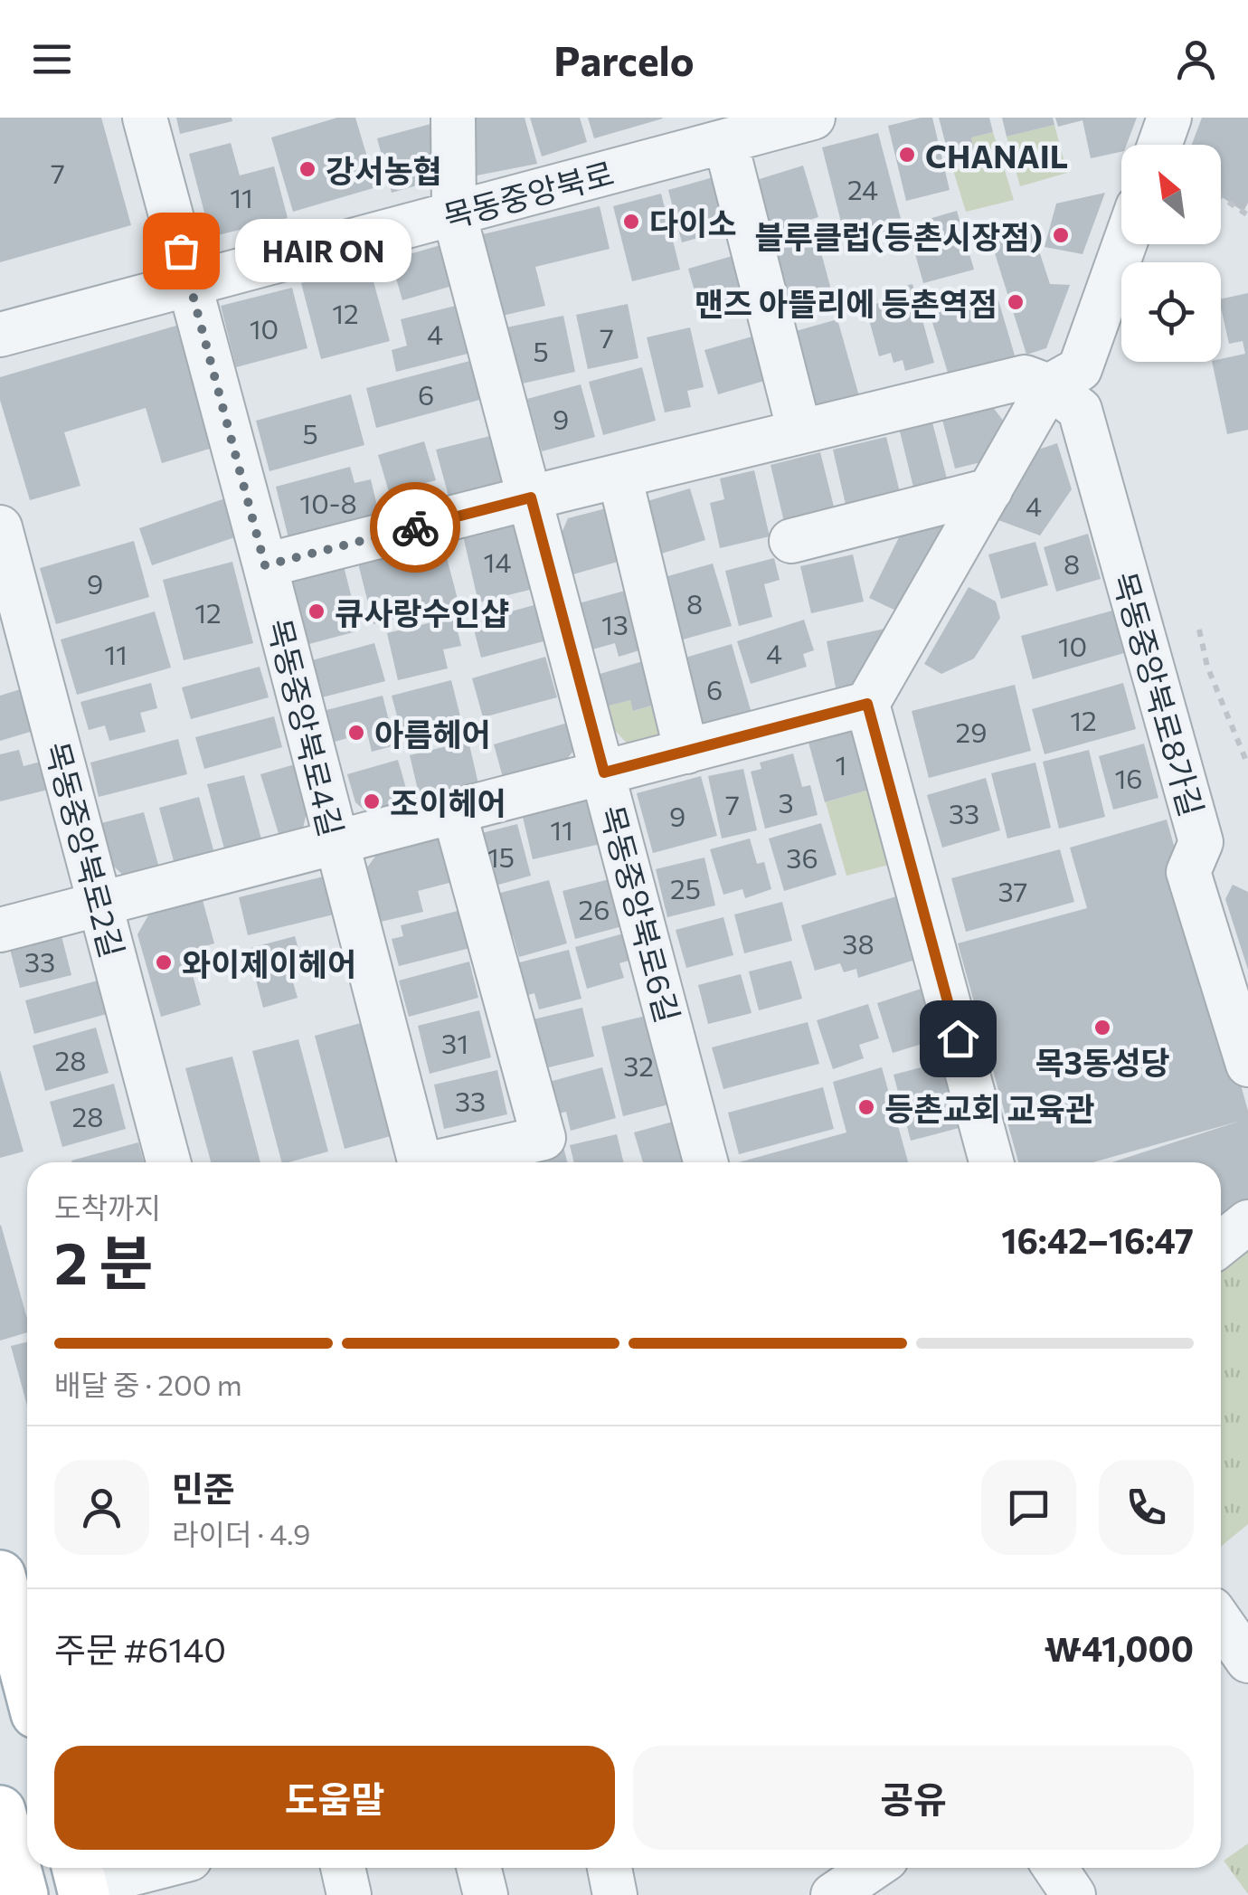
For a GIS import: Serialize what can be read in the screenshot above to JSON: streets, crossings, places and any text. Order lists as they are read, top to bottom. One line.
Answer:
{"streets":{"street":["목동중앙북로","목동중앙북로8가길","목동중앙북로4길","목동중앙북로2길","목동중앙북로6길"]},"crossings":[["목동중앙북로","목동중앙북로4길"],["목동중앙북로","목동중앙북로6길"]],"places":["CHANAIL","강서농협","다이소","블루클럽(등촌시장점)","HAIR ON","맨즈 아뜰리에 등촌역점","큐사랑수인샵","아름헤어","조이헤어","와이제이헤어","목3동성당","등촌교회 교육관"],"house_numbers":["7","24","11","12","10","4","7","5","6","9","5","10-8","4","14","8","9","8","12","13","10","4","11","6","12","29","1","16","3","7","33","9","11","15","36","25","37","26","38","33","31","28","32","33","28"],"north":"top left","page":{"header":"Parcelo","bubble":"HAIR ON","heading":["2 분","도착까지","16:42–16:47"],"panel":["민준","라이더 · 4.9","주문 #6140","₩41,000"],"bar":"배달 중 · 200 m","buttons":["도움말","공유"]}}
